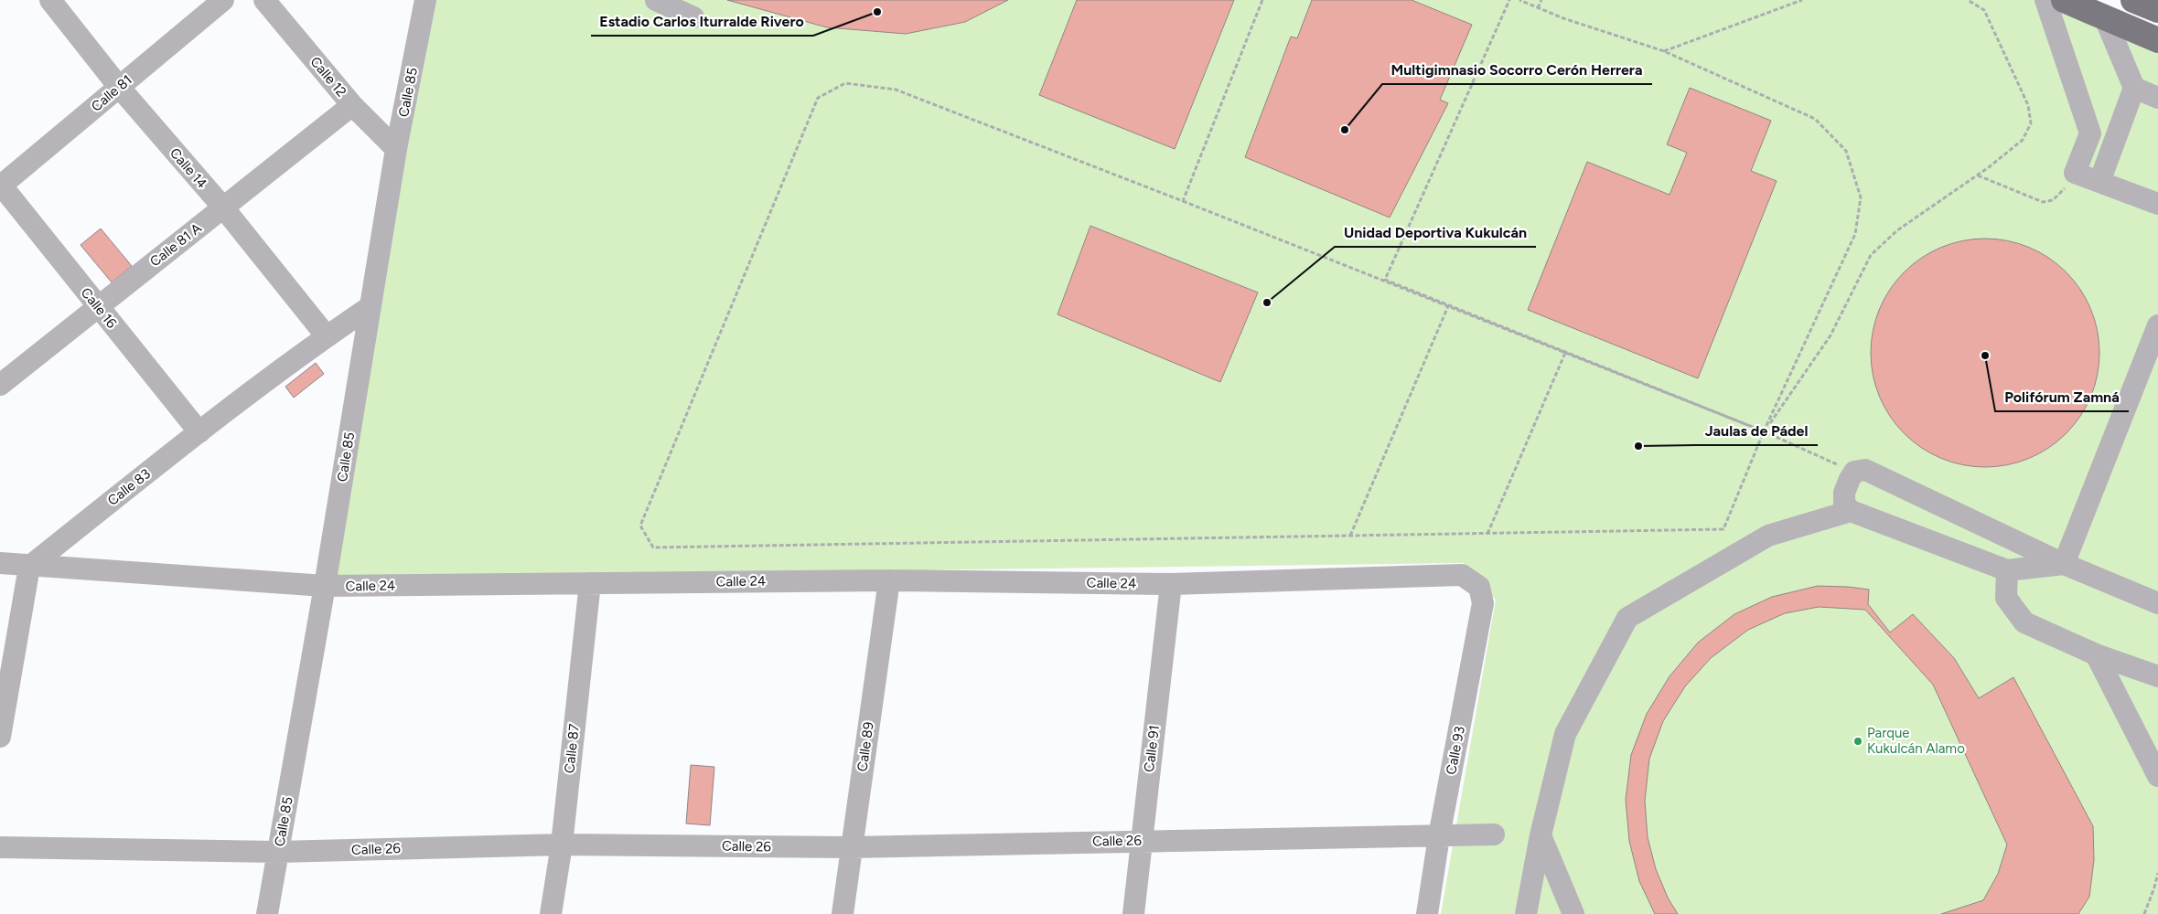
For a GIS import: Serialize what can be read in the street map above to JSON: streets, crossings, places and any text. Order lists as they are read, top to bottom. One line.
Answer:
{"streets":{"street":["Calle 12","Calle 85","Calle 81","Calle 14","Calle 81 A","Calle 16","Calle 83","Calle 24","Calle 89","Calle 87","Calle 91","Calle 93","Calle 26"]},"crossings":[["Calle 12","Calle 85"],["Calle 12","Calle 81 A"],["Calle 85","Calle 83"],["Calle 85","Calle 24"],["Calle 85","Calle 26"],["Calle 81","Calle 14"],["Calle 81","Calle 16"],["Calle 14","Calle 81 A"],["Calle 14","Calle 83"],["Calle 81 A","Calle 16"],["Calle 16","Calle 83"],["Calle 83","Calle 24"],["Calle 24","Calle 89"],["Calle 24","Calle 87"],["Calle 24","Calle 91"],["Calle 24","Calle 93"],["Calle 89","Calle 26"],["Calle 87","Calle 26"],["Calle 91","Calle 26"],["Calle 93","Calle 26"]],"places":["Estadio Carlos Iturralde Rivero","Multigimnasio Socorro Cerón Herrera","Unidad Deportiva Kukulcán","Polifórum Zamná","Jaulas de Pádel","Parque Kukulcán Alamo"]}
